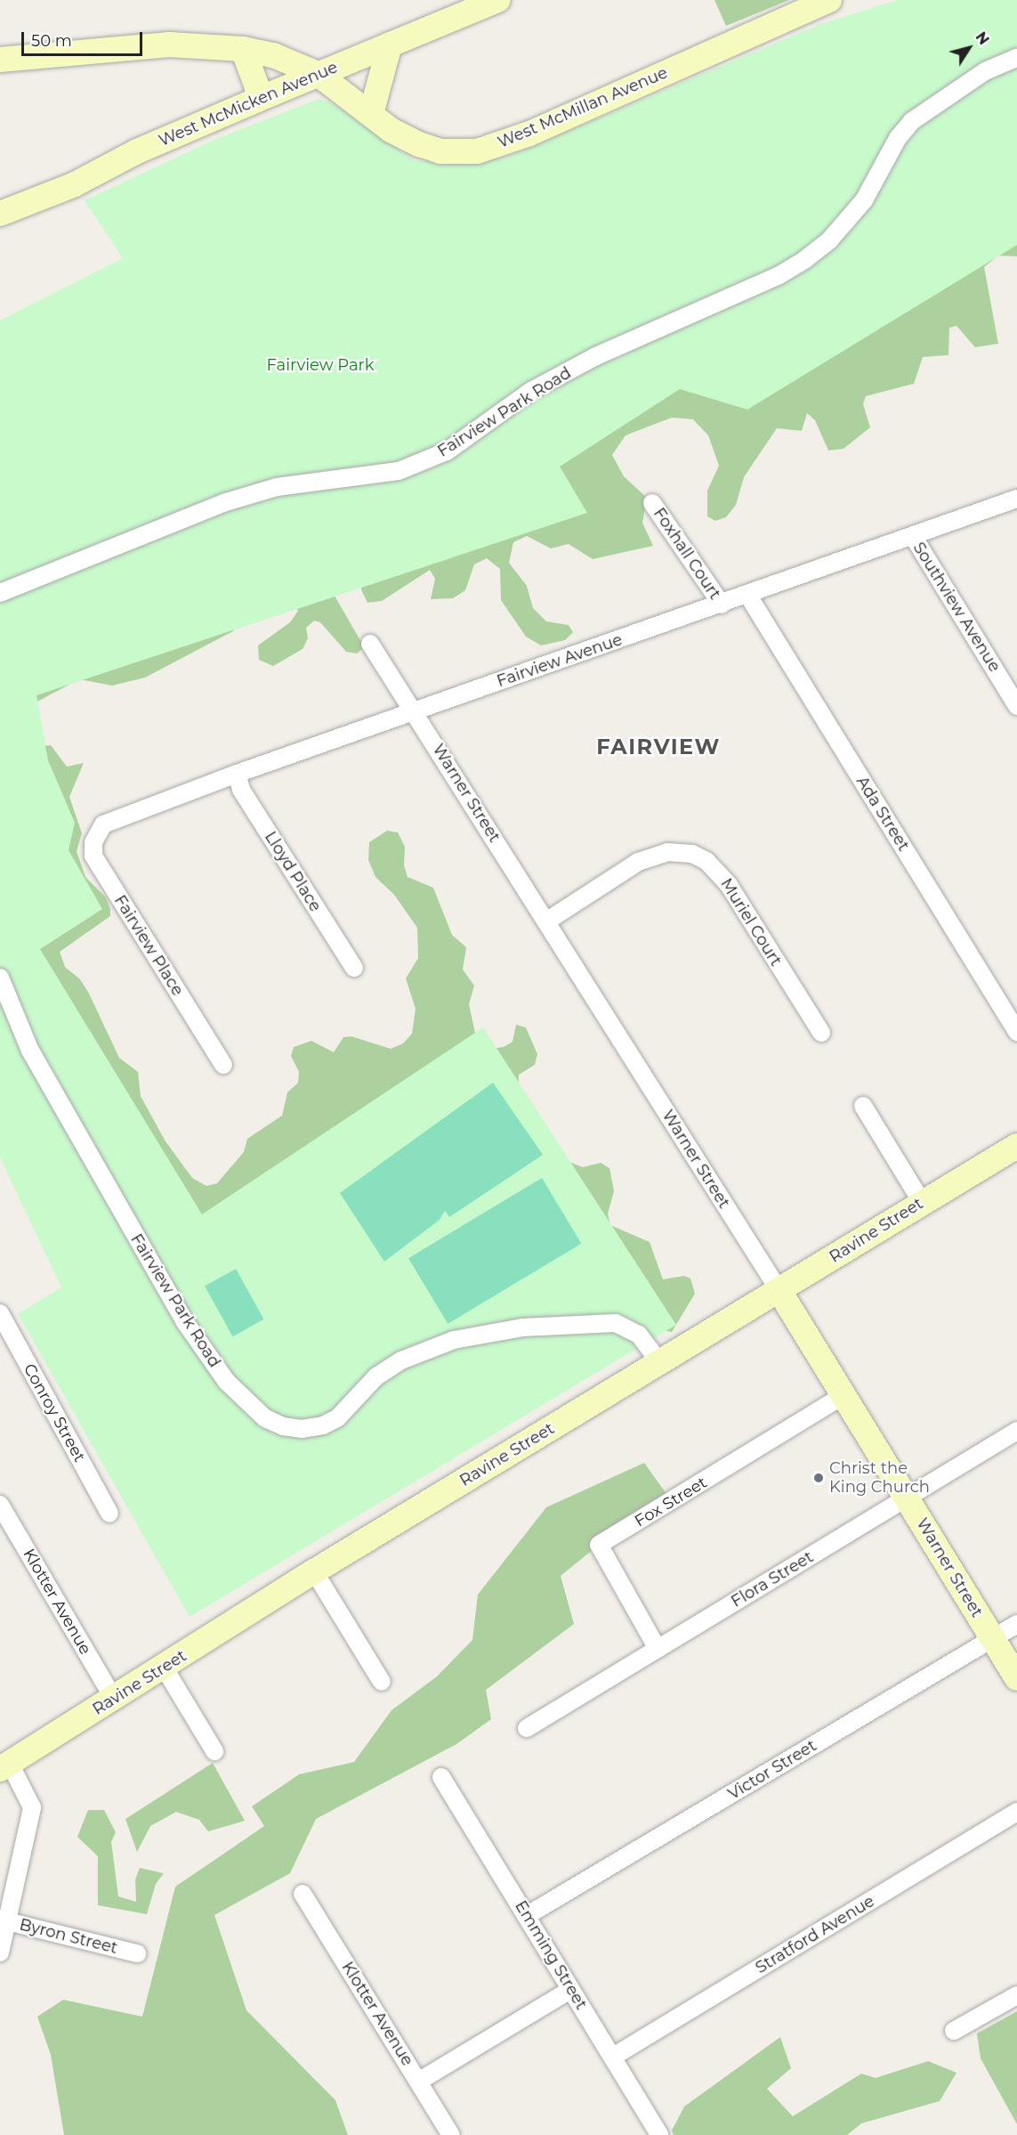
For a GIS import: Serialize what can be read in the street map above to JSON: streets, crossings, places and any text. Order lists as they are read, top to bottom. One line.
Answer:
{"streets":{"street":["West McMicken Avenue","West McMillan Avenue","Fairview Park Road","Foxhall Court","Southview Avenue","Fairview Avenue","Warner Street","Ada Street","Lloyd Place","Muriel Court","Fairview Place","Ravine Street","Conroy Street","Fox Street","Flora Street","Klotter Avenue","Victor Street","Stratford Avenue","Byron Street","Emming Street"]},"crossings":[["West McMicken Avenue","West McMillan Avenue"],["Fairview Park Road","Ravine Street"],["Foxhall Court","Fairview Avenue"],["Southview Avenue","Fairview Avenue"],["Fairview Avenue","Warner Street"],["Fairview Avenue","Ada Street"],["Fairview Avenue","Lloyd Place"],["Fairview Avenue","Fairview Place"],["Warner Street","Muriel Court"],["Warner Street","Ravine Street"],["Warner Street","Fox Street"],["Warner Street","Flora Street"],["Warner Street","Victor Street"],["Ravine Street","Klotter Avenue"],["Fox Street","Flora Street"],["Victor Street","Emming Street"],["Stratford Avenue","Emming Street"]],"districts":["FAIRVIEW"],"parks":["Fairview Park"],"places":["Christ the King Church"],"scale_bar":"50 m","north":"top right"}
